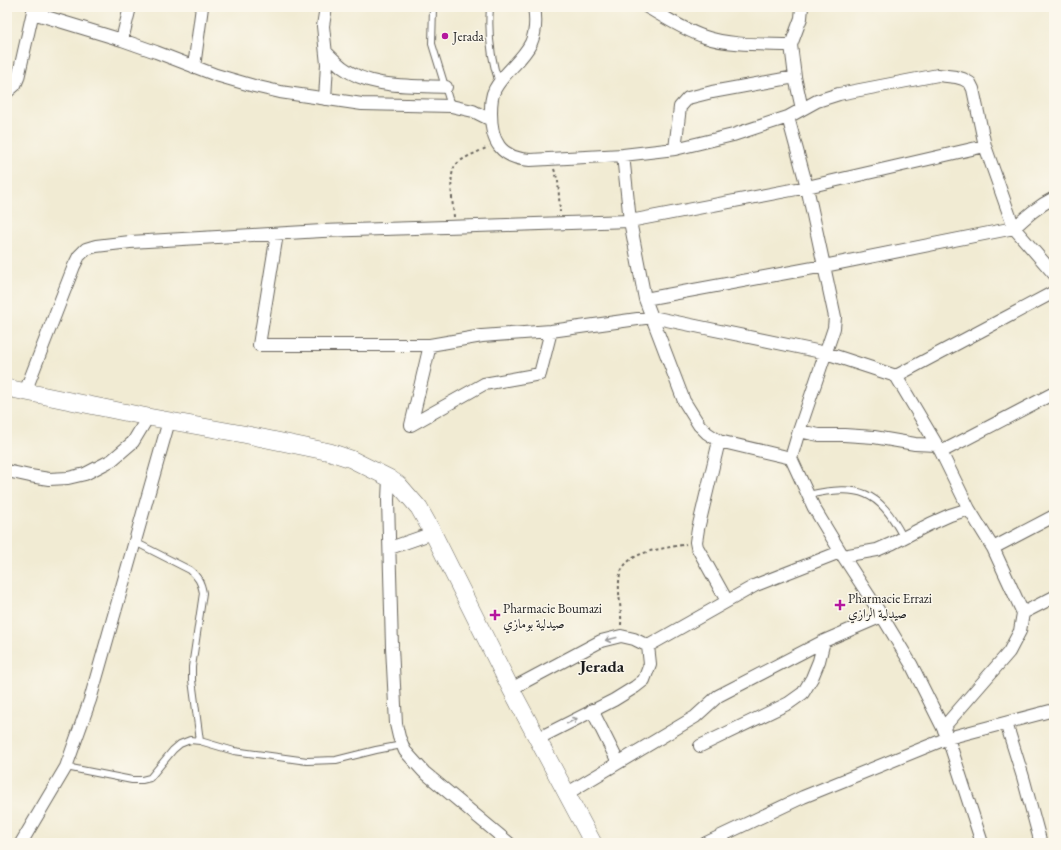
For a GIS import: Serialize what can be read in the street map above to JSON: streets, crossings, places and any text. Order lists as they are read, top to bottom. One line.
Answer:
{"districts":["Jerada"],"places":{"other":["Jerada"],"health":["Pharmacie Errazi صيدلية الرازي","Pharmacie Boumazi صيدلية بومازي"]}}
